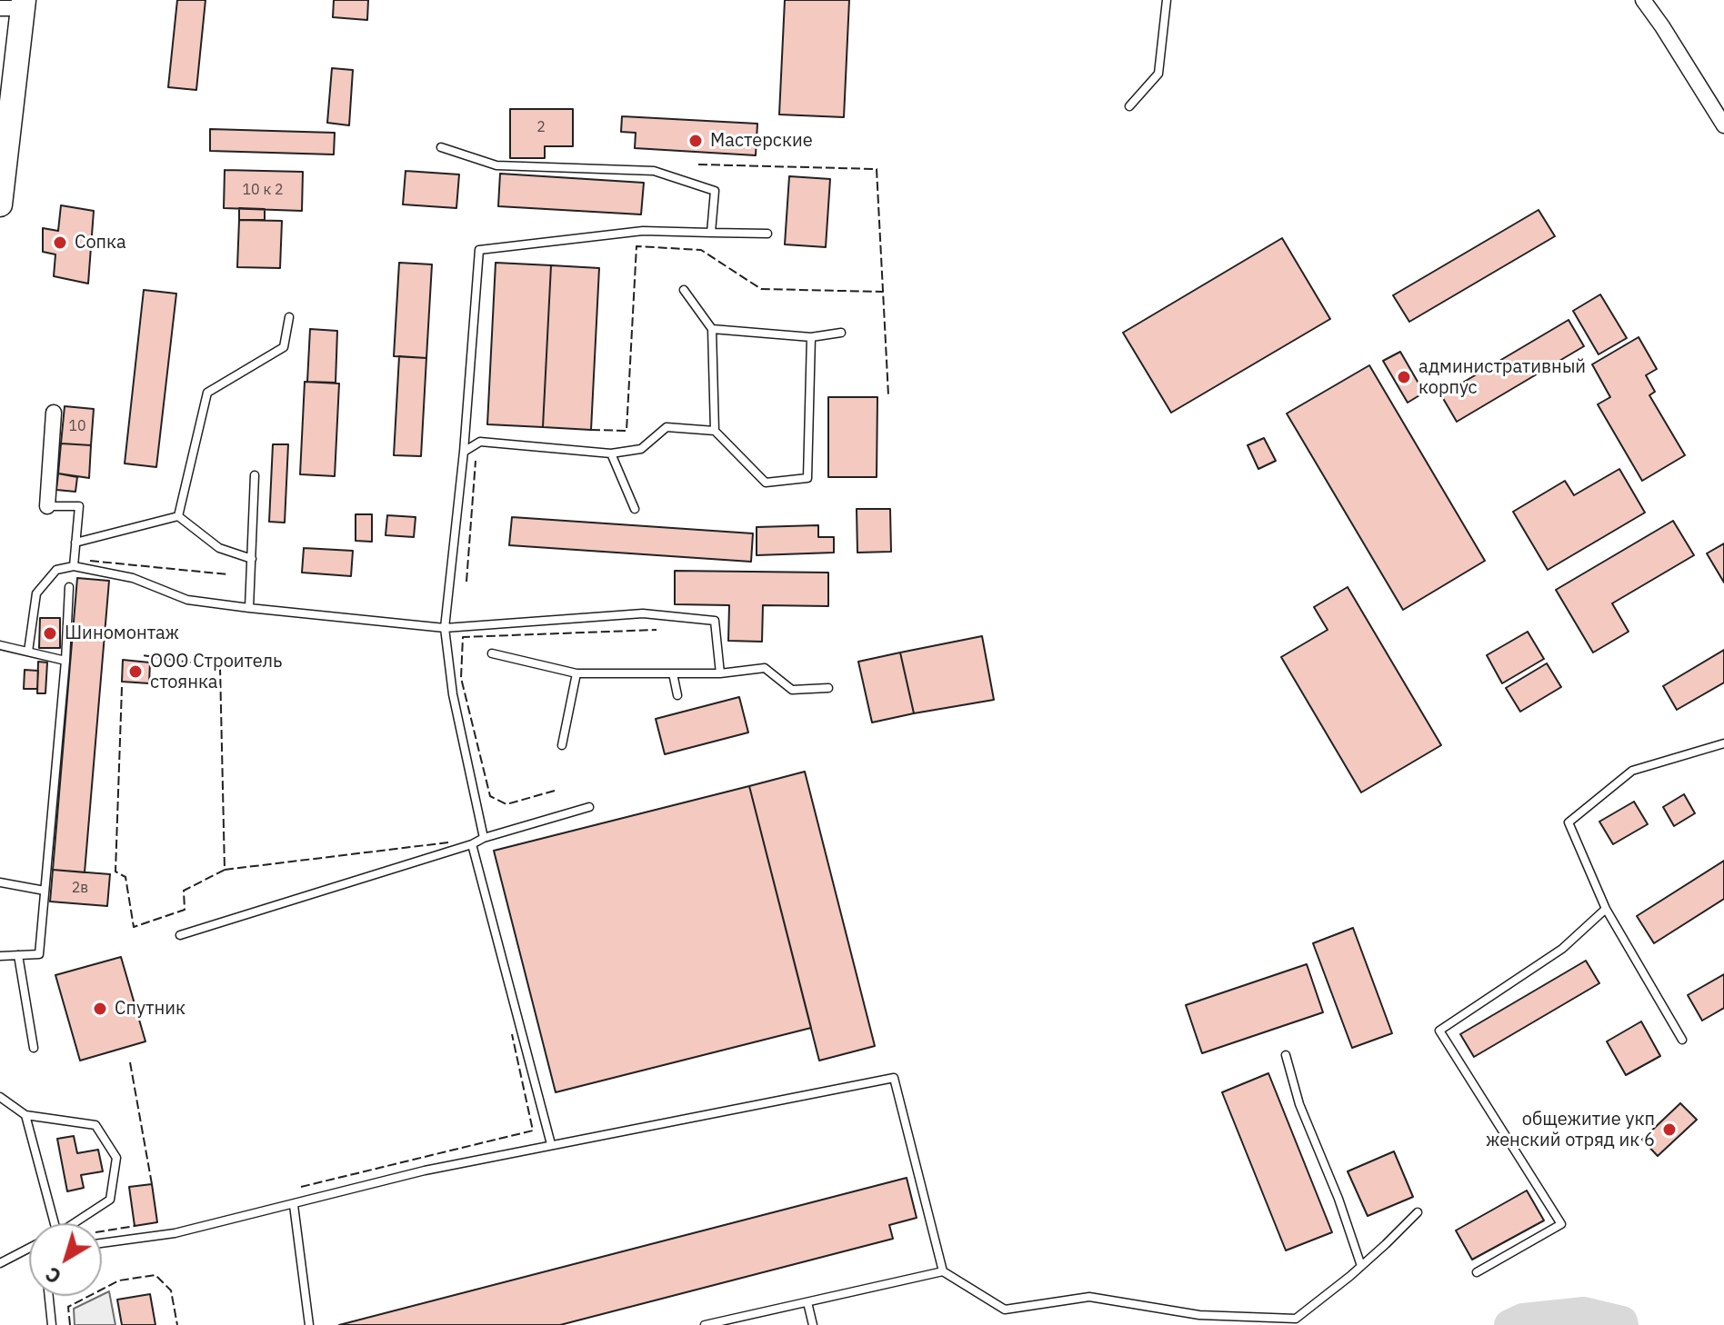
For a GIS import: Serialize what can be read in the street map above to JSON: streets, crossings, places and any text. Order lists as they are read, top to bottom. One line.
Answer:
{"places":["Мастерские","Сопка","административный корпус","Шиномонтаж","ООО Строитель стоянка","Спутник","общежитие укп женский отряд ик 6"],"house_numbers":["2","10 к 2","10","2в"],"north":"bottom left"}
